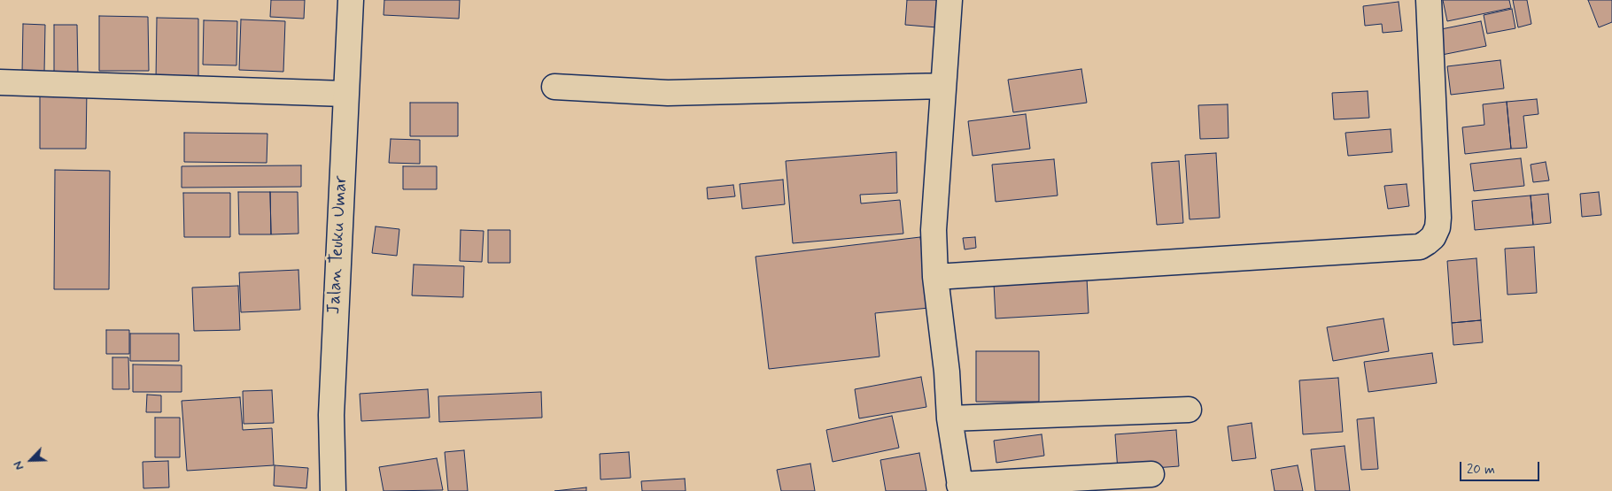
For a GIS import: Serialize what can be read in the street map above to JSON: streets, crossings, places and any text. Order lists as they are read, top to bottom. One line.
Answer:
{"streets":{"street":["Jalan Teuku Umar"]},"scale_bar":"20 m","north":"bottom left"}
